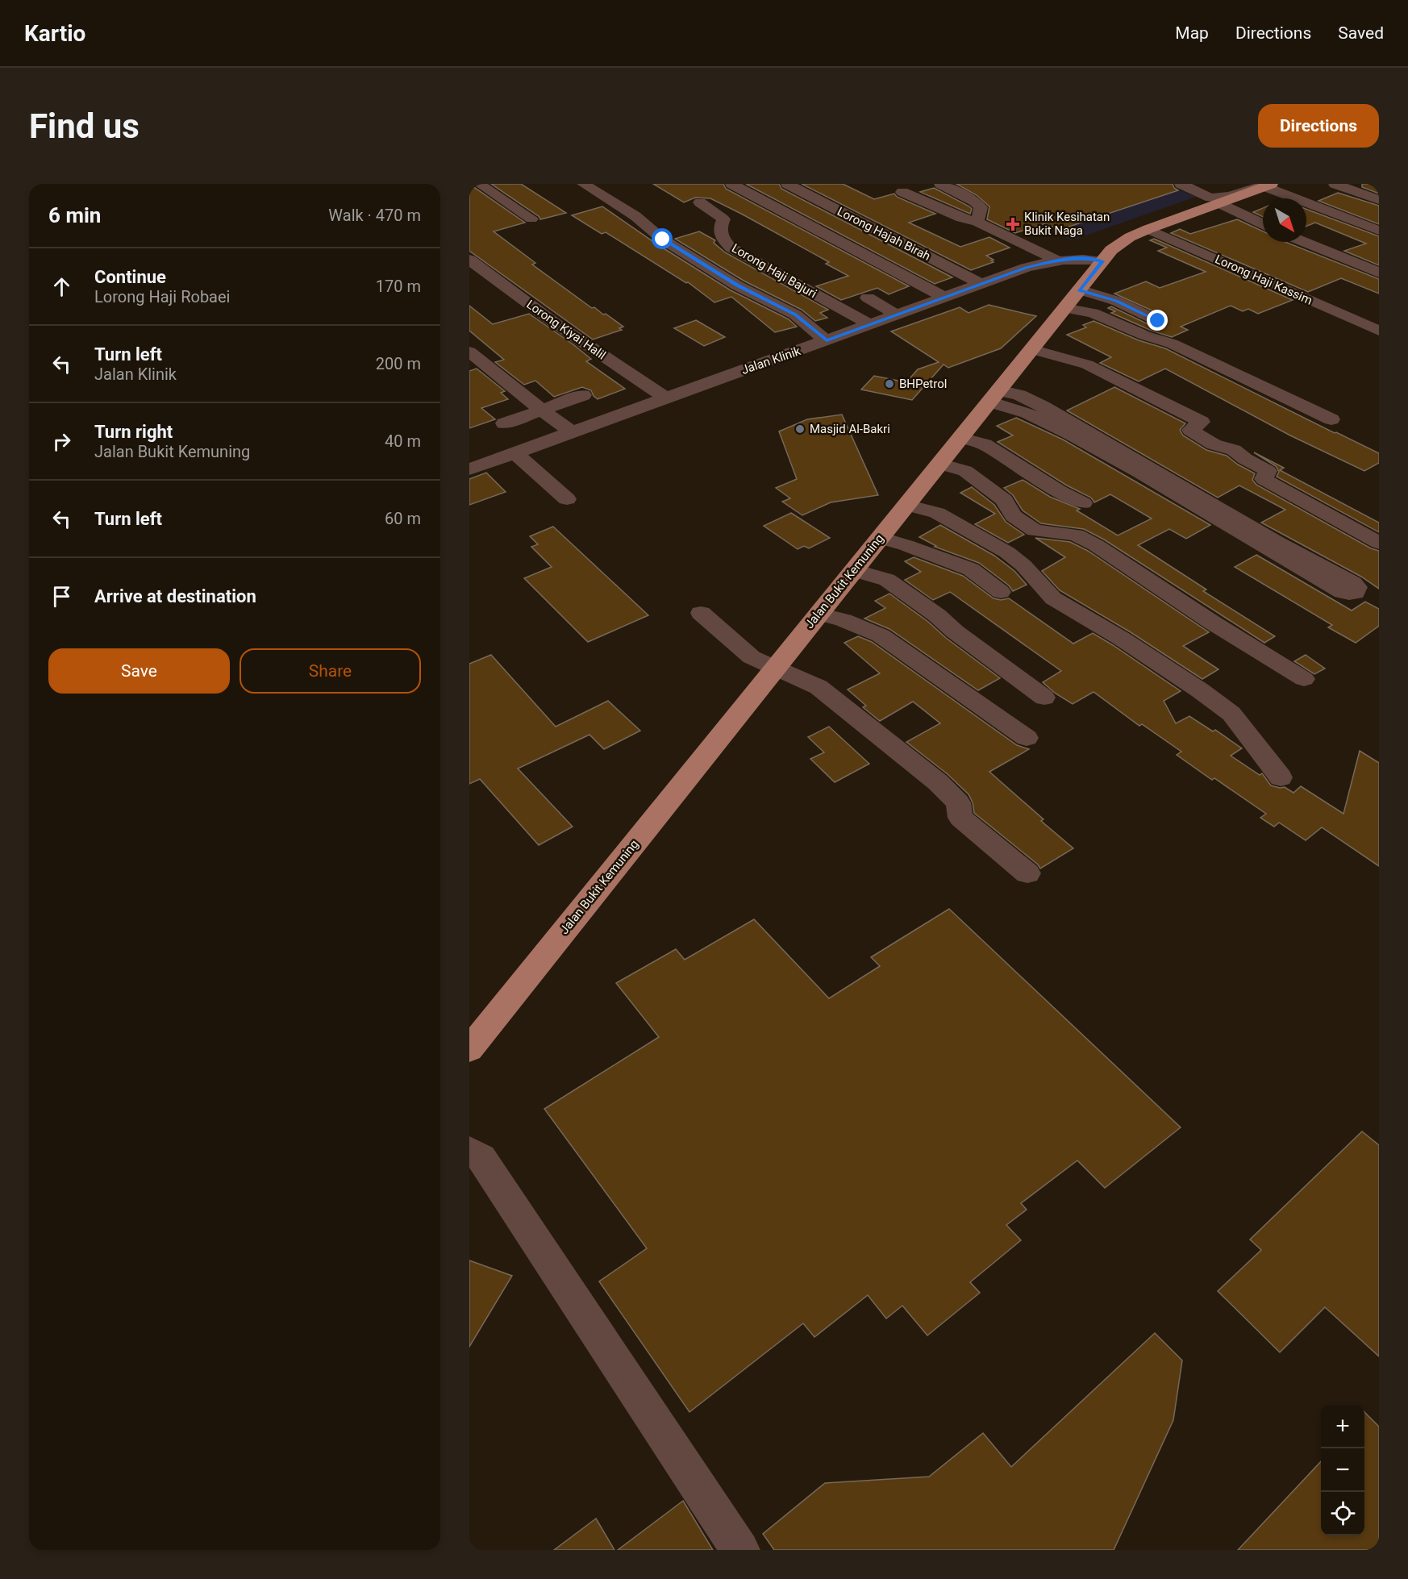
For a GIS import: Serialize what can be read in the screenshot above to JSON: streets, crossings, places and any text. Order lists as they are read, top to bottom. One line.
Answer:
{"streets":{"main road":["Jalan Bukit Kemuning"],"street":["Lorong Hajah Birah","Lorong Haji Bajuri","Lorong Haji Kassim","Lorong Kiyai Halil","Jalan Klinik"]},"crossings":[["Lorong Hajah Birah","Jalan Klinik"],["Lorong Haji Bajuri","Jalan Klinik"],["Lorong Haji Kassim","Jalan Bukit Kemuning"],["Lorong Kiyai Halil","Jalan Klinik"],["Jalan Klinik","Jalan Bukit Kemuning"]],"places":{"health":["Klinik Kesihatan Bukit Naga"],"other":["BHPetrol","Masjid Al-Bakri"]},"north":"bottom right","page":{"header":"Kartio","nav":["Map","Directions","Saved"],"buttons":["Directions",["Save","Share"]],"title":"Find us","heading":["6 min","Walk · 470 m"],"list":[["Continue","Lorong Haji Robaei","170 m"],["Turn left","Jalan Klinik","200 m"],["Turn right","Jalan Bukit Kemuning","40 m"],["Turn left","60 m"],"Arrive at destination"],"map_buttons":["+","−"]}}
